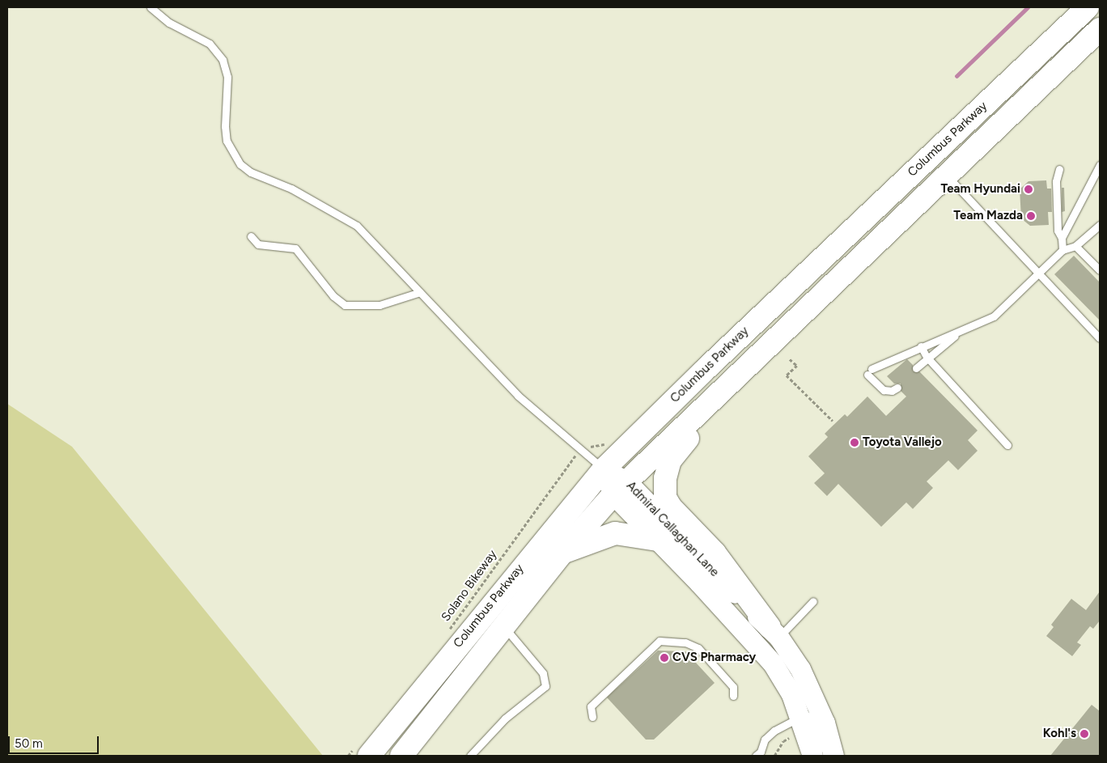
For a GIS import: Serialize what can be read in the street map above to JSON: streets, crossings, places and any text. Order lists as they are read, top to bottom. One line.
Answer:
{"streets":{"main road":["Columbus Parkway","Admiral Callaghan Lane"],"path":["Solano Bikeway"]},"crossings":[["Columbus Parkway","Admiral Callaghan Lane"]],"places":["Team Hyundai","Team Mazda","Toyota Vallejo","CVS Pharmacy","Kohl's"],"scale_bar":"50 m"}
